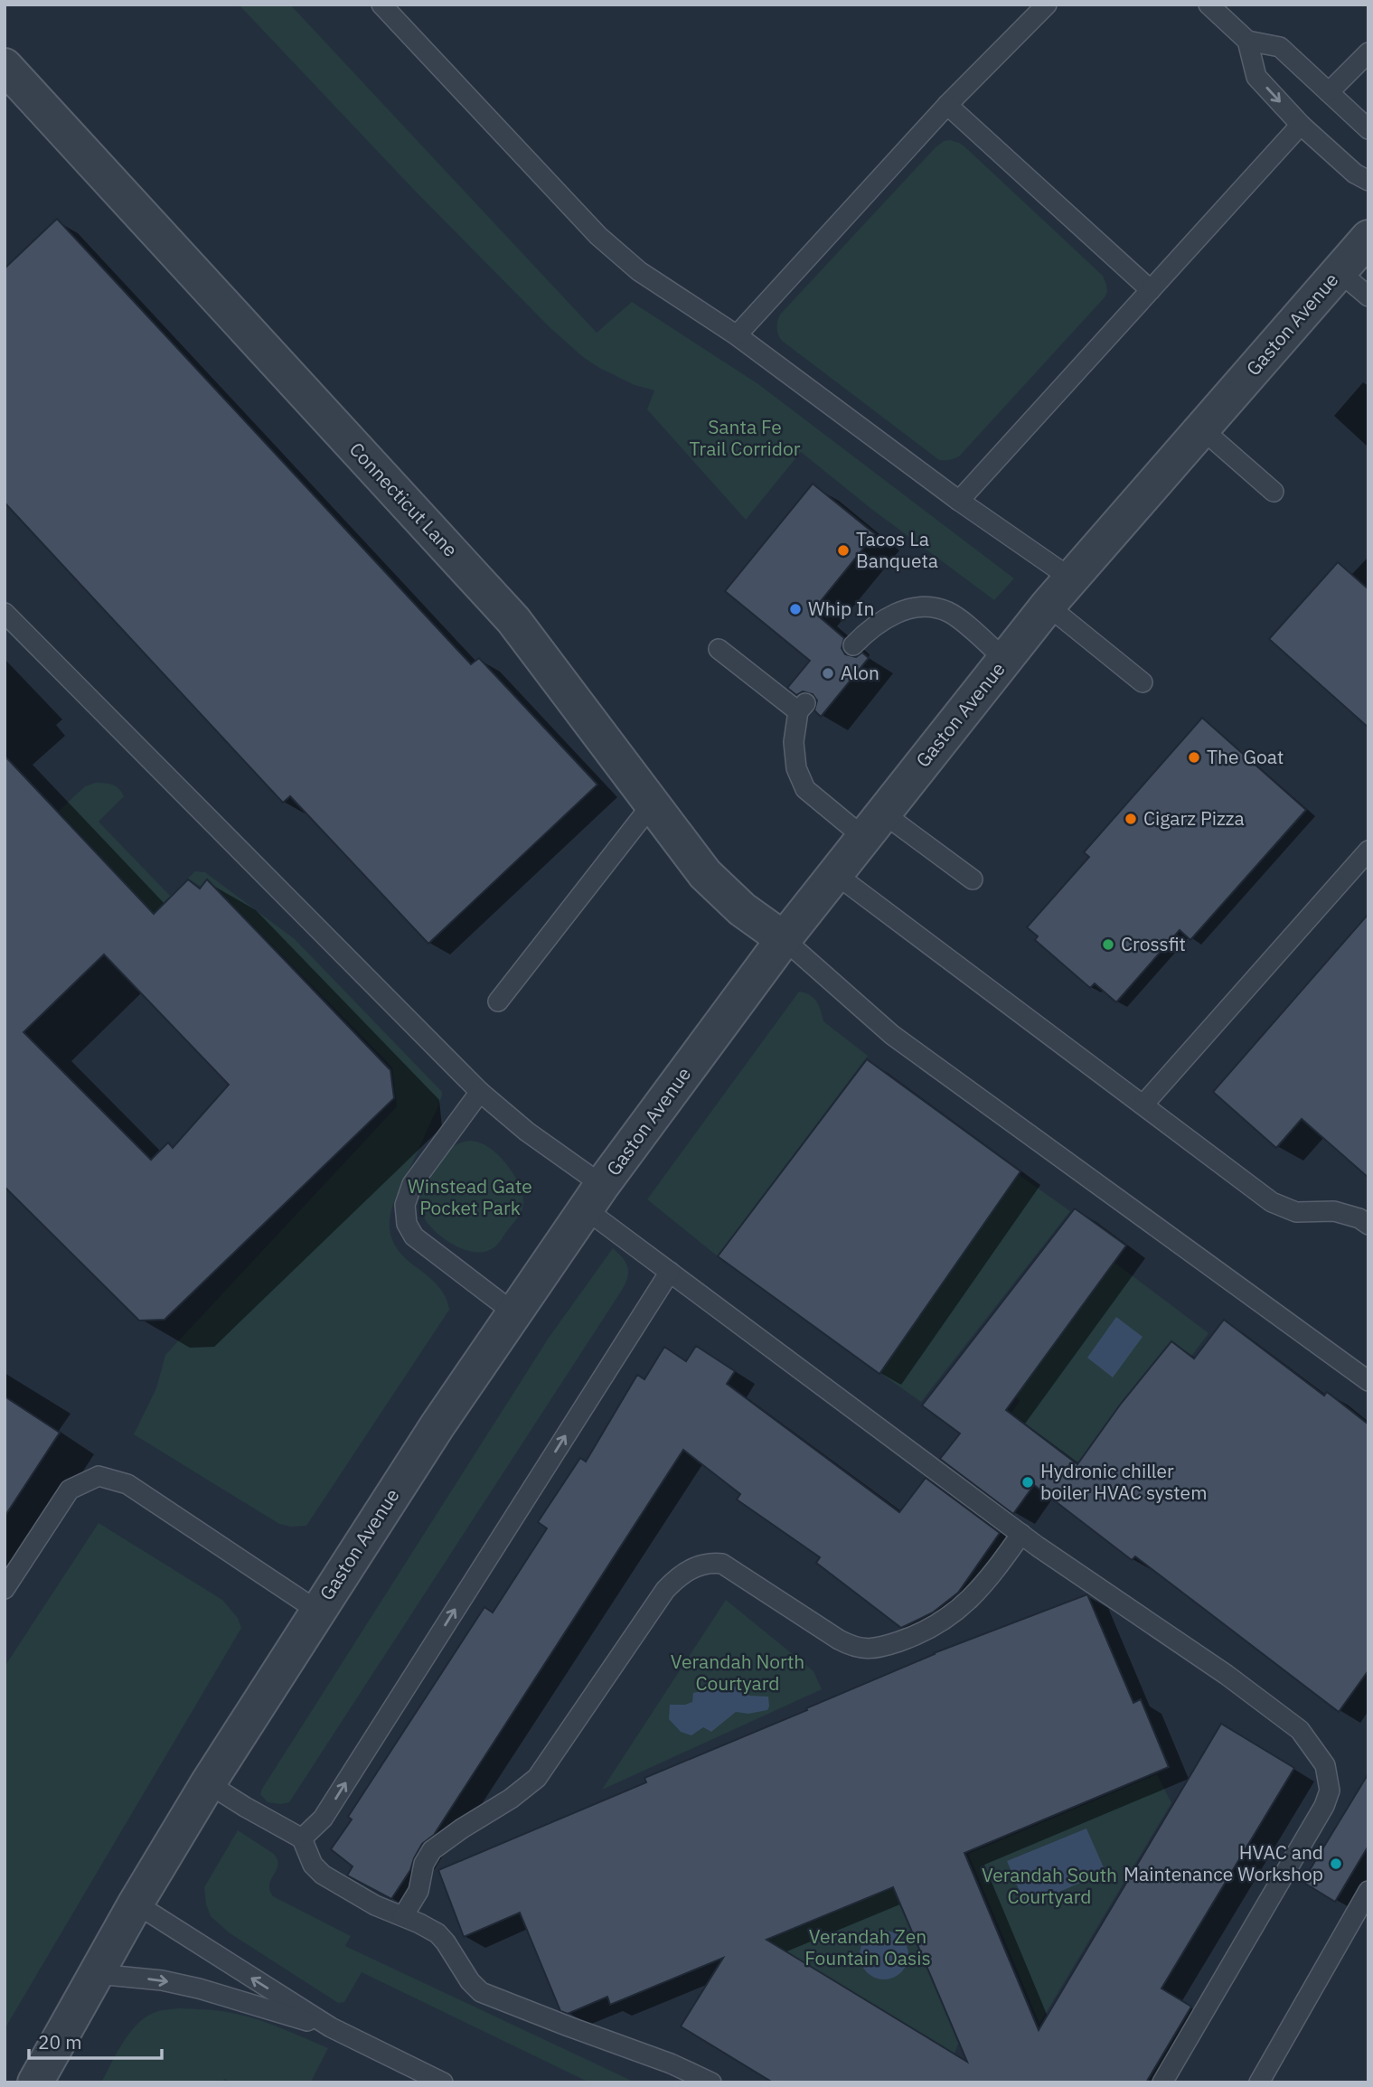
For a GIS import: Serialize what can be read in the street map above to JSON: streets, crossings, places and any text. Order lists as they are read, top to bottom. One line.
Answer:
{"streets":{"street":["Gaston Avenue","Connecticut Lane"]},"crossings":[["Gaston Avenue","Connecticut Lane"]],"parks":["Santa Fe Trail Corridor","Winstead Gate Pocket Park","Verandah North Courtyard","Verandah South Courtyard","Verandah Zen Fountain Oasis"],"places":["Tacos La Banqueta","Whip In","Alon","The Goat","Cigarz Pizza","Crossfit","Hydronic chiller boiler HVAC system","HVAC and Maintenance Workshop"],"scale_bar":"20 m"}
